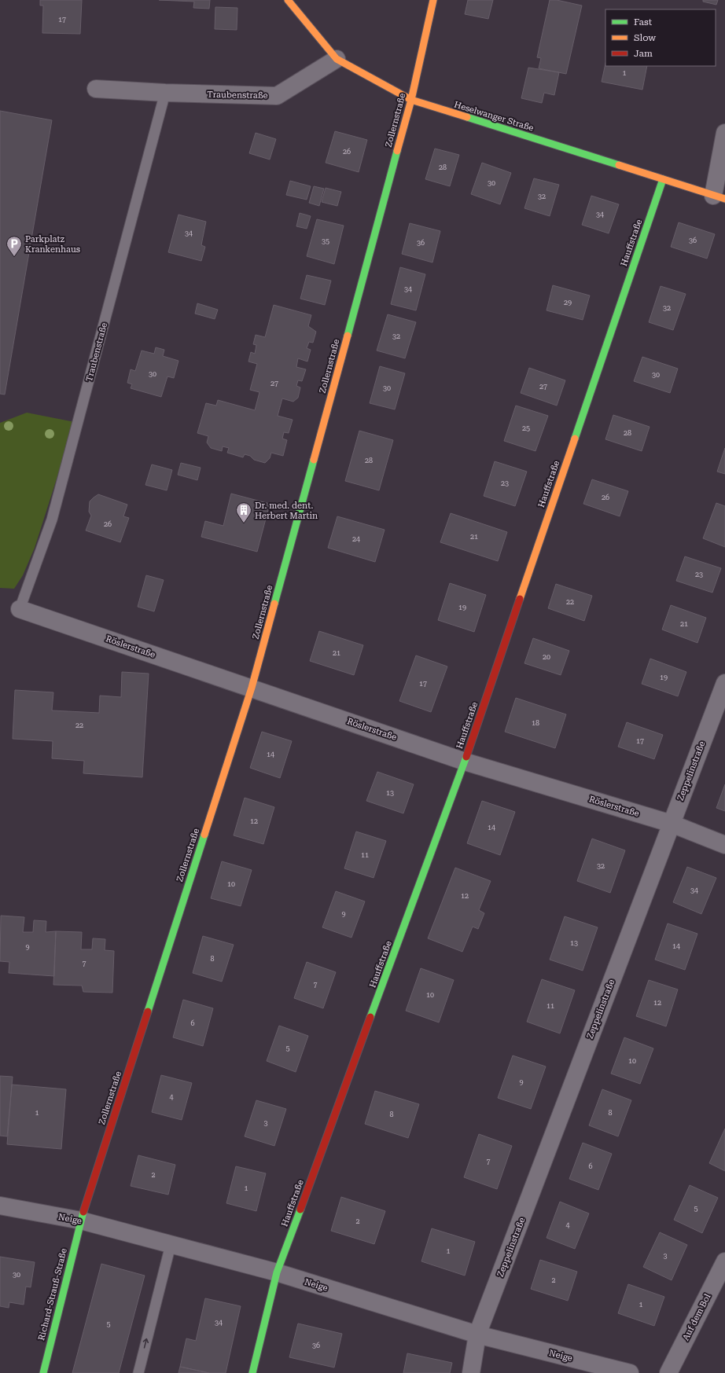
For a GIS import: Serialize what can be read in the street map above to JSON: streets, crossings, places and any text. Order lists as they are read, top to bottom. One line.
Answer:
{"streets":{"street":["Traubenstraße","Heselwanger Straße","Zollernstraße","Hauffstraße","Röslerstraße","Zeppelinstraße","Neige","Richard-Strauß-Straße","Auf dem Bol"]},"crossings":[["Traubenstraße","Heselwanger Straße"],["Traubenstraße","Röslerstraße"],["Heselwanger Straße","Zollernstraße"],["Heselwanger Straße","Hauffstraße"],["Zollernstraße","Röslerstraße"],["Zollernstraße","Neige"],["Zollernstraße","Richard-Strauß-Straße"],["Hauffstraße","Röslerstraße"],["Hauffstraße","Neige"],["Röslerstraße","Zeppelinstraße"],["Zeppelinstraße","Neige"],["Neige","Richard-Strauß-Straße"]],"places":{"parking":["Parkplatz Krankenhaus"],"building":["Dr. med. dent. Herbert Martin"]},"house_numbers":["17","1","26","28","30","32","34","34","36","35","36","34","29","32","32","30","30","27","27","30","25","28","28","23","26","26","21","24","23","22","19","21","21","20","19","17","18","22","17","14","13","12","14","11","32","10","34","12","9","13","14","9","8","7","7","10","12","11","6","5","10","9","4","1","8","8","3","7","6","2","1","5","2","4","1","3","30","2","1","34","5","36"],"legend":["Fast","Slow","Jam"]}
